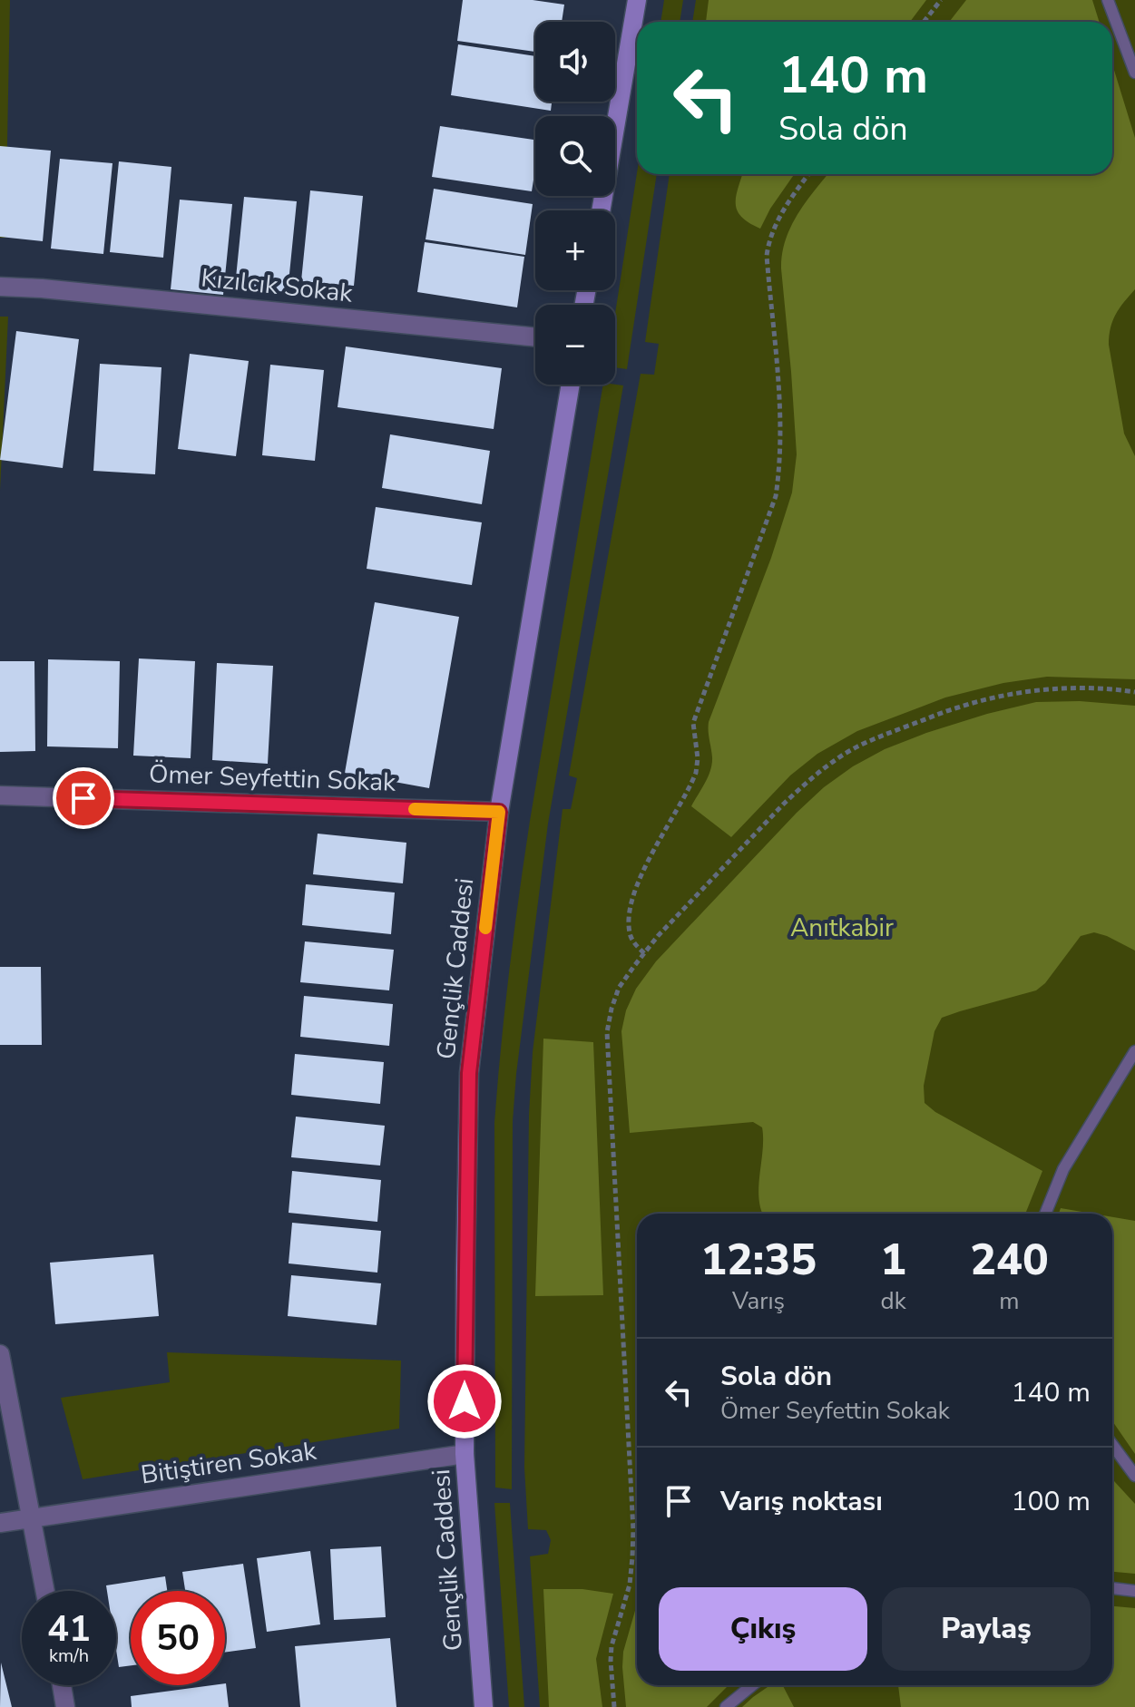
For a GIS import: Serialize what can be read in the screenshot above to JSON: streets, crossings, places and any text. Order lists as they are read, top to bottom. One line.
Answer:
{"streets":{"main road":["Gençlik Caddesi"],"street":["Kızılcık Sokak","Ömer Seyfettin Sokak","Bitiştiren Sokak"]},"crossings":[["Ömer Seyfettin Sokak","Gençlik Caddesi"],["Gençlik Caddesi","Bitiştiren Sokak"]],"parks":["Anıtkabir"],"page":{"map_buttons":["+","−"],"turn":["140 m","Sola dön"],"eta":["12:35","Varış","1","dk","240","m"],"list":[{"name":"Sola dön","note":"Ömer Seyfettin Sokak","value":"140 m"},{"name":"Varış noktası","value":"100 m"}],"buttons":["Çıkış","Paylaş"],"speed":"41 km/h","limit":"50"}}
